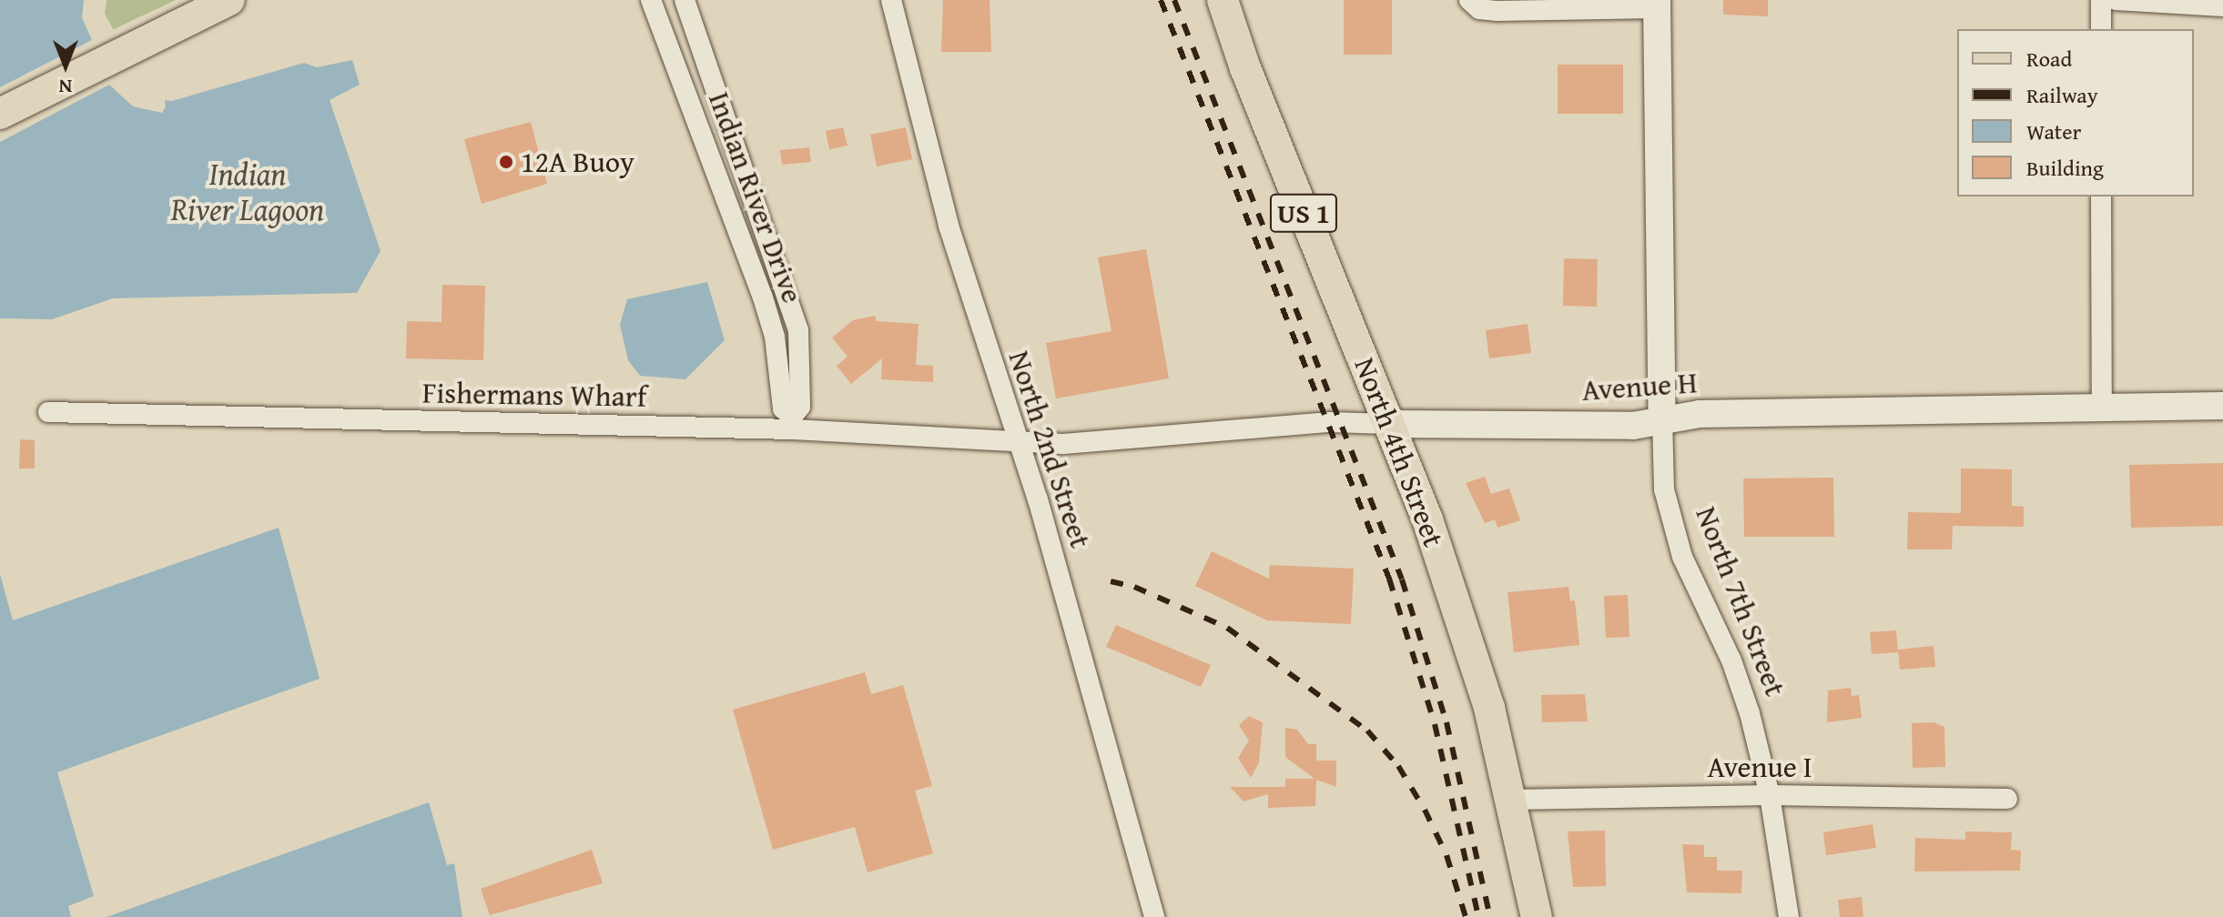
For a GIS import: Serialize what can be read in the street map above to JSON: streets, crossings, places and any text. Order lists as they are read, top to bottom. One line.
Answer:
{"streets":{"main road":["US 1","North 4th Street"],"street":["Indian River Drive","Avenue H","Fishermans Wharf","North 2nd Street","North 7th Street","Avenue I"]},"crossings":[["Indian River Drive","Fishermans Wharf"],["Avenue H","Fishermans Wharf"],["Avenue H","North 2nd Street"],["Avenue H","North 4th Street"],["Avenue H","North 7th Street"],["Fishermans Wharf","North 2nd Street"],["North 4th Street","Avenue I"],["North 7th Street","Avenue I"]],"water":["Indian River Lagoon"],"places":["12A Buoy"],"legend":["Road","Railway","Water","Building"],"north":"bottom"}
